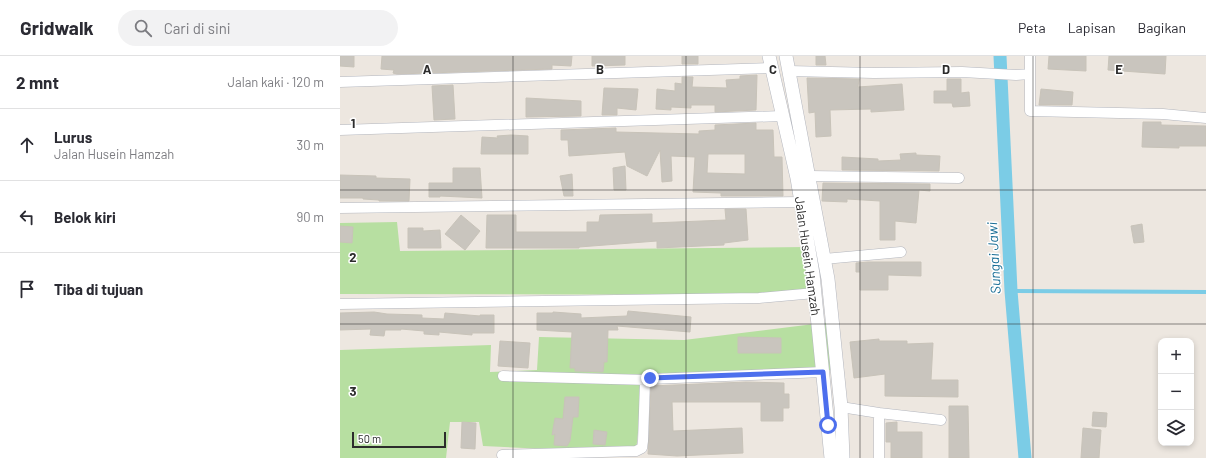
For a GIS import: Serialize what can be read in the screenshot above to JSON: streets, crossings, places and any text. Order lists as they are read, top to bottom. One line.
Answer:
{"streets":{"street":["Jalan Husein Hamzah"]},"water":["Sungai Jawi"],"scale_bar":"50 m","page":{"header":"Gridwalk","search":"Cari di sini","nav":["Peta","Lapisan","Bagikan"],"heading":["2 mnt","Jalan kaki · 120 m"],"list":[["Lurus","Jalan Husein Hamzah","30 m"],["Belok kiri","90 m"],"Tiba di tujuan"],"map_buttons":["+","−"],"scale":"50 m"},"grid":{"columns":["A","B","C","D","E"],"rows":["1","2","3"]}}
